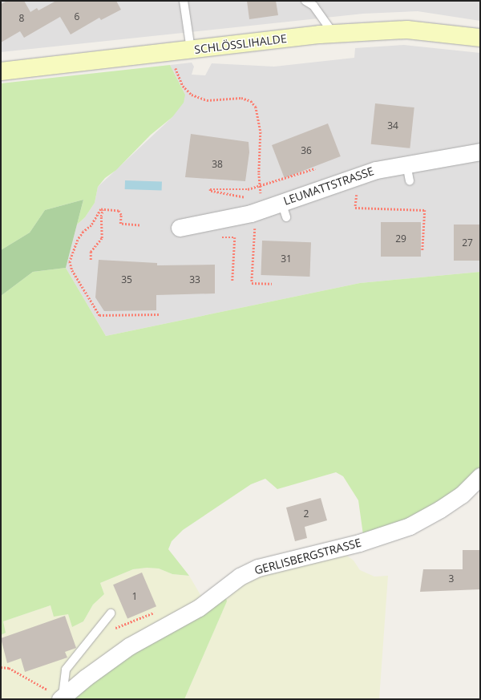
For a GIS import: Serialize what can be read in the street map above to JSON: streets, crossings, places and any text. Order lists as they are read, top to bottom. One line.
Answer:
{"streets":{"main road":["SCHLÖSSLIHALDE"],"street":["LEUMATTSTRASSE","GERLISBERGSTRASSE"]},"house_numbers":["6","8","34","36","38","29","27","31","35","33","2","3","1"]}
